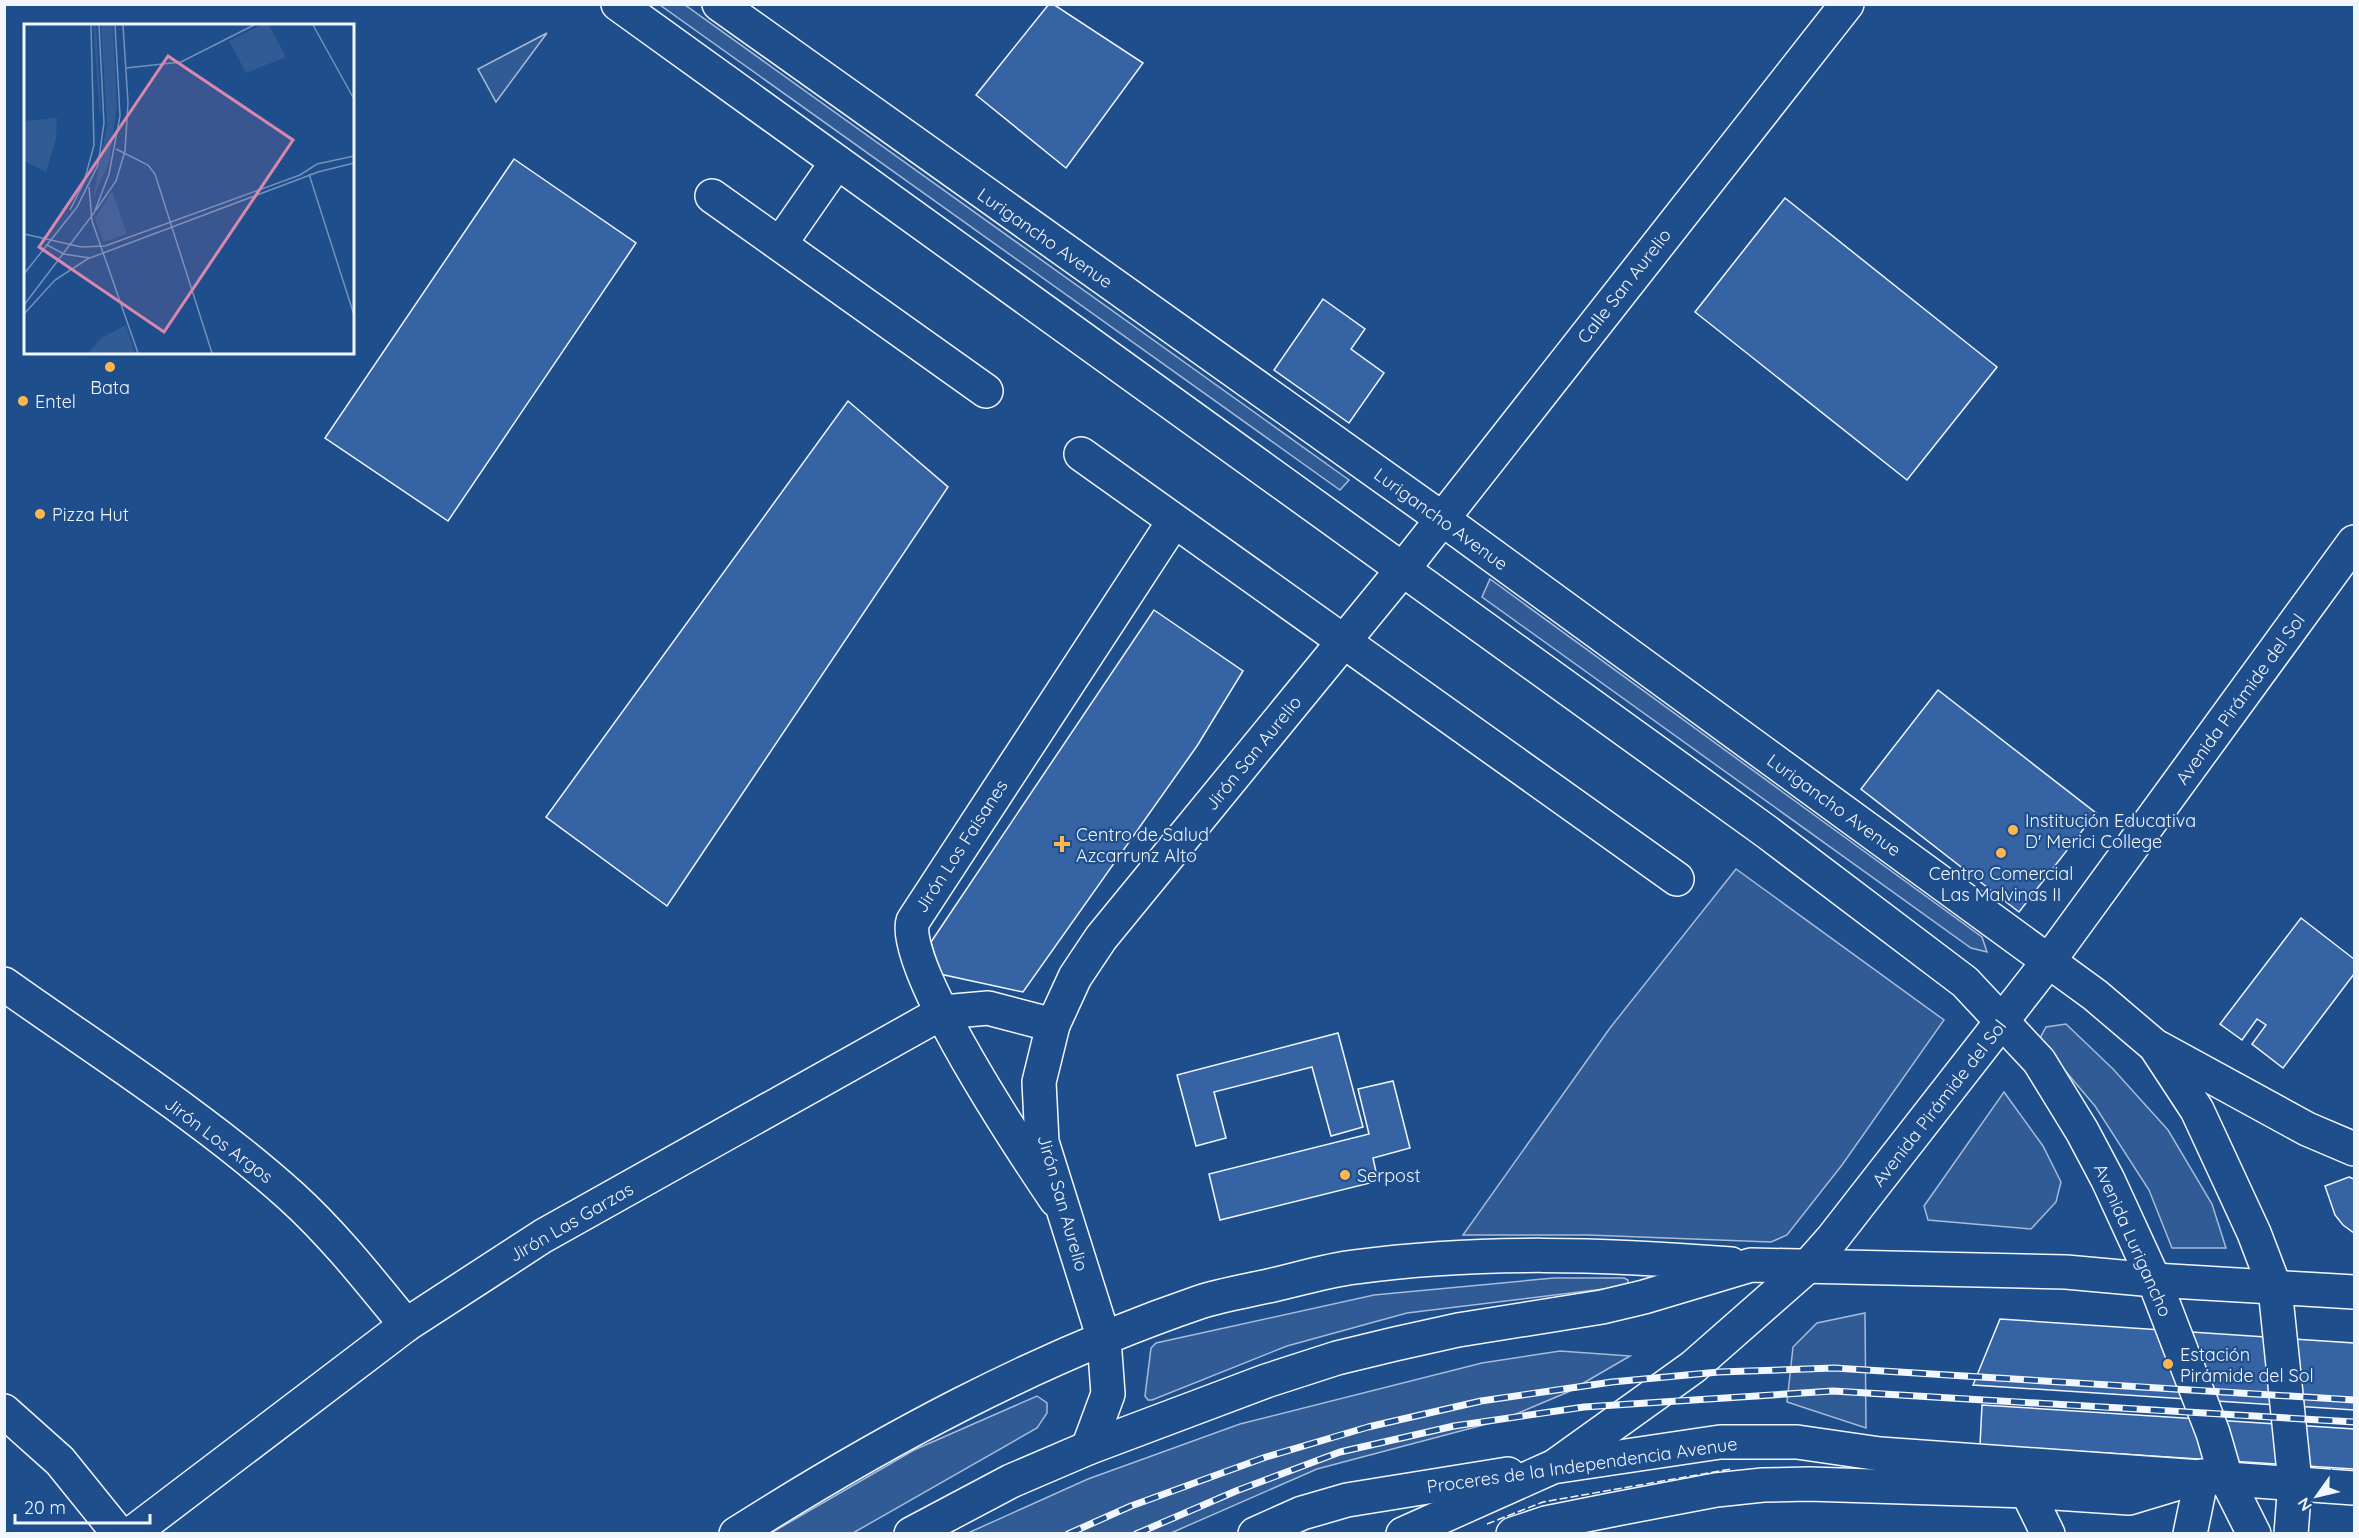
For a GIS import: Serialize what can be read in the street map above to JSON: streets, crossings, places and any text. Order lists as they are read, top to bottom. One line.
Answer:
{"streets":{"main road":["Lurigancho Avenue","Calle San Aurelio","Avenida Pirámide del Sol","Jirón San Aurelio","Jirón Los Faisanes","Jirón Los Argos","Jirón Las Garzas","Avenida Lurigancho","Proceres de la Independencia Avenue"]},"crossings":[["Lurigancho Avenue","Calle San Aurelio"],["Lurigancho Avenue","Avenida Pirámide del Sol"],["Calle San Aurelio","Jirón San Aurelio"],["Avenida Pirámide del Sol","Avenida Lurigancho"],["Avenida Pirámide del Sol","Proceres de la Independencia Avenue"],["Jirón San Aurelio","Jirón Los Faisanes"],["Jirón San Aurelio","Jirón Las Garzas"],["Jirón Los Faisanes","Jirón Las Garzas"],["Jirón Los Argos","Jirón Las Garzas"],["Avenida Lurigancho","Proceres de la Independencia Avenue"]],"places":{"other":["Bata","Entel","Pizza Hut","Institución Educativa D' Merici College","Centro Comercial Las Malvinas II","Serpost","Estación Pirámide del Sol"],"health":["Centro de Salud Azcarrunz Alto"]},"scale_bar":"20 m","north":"bottom left"}
